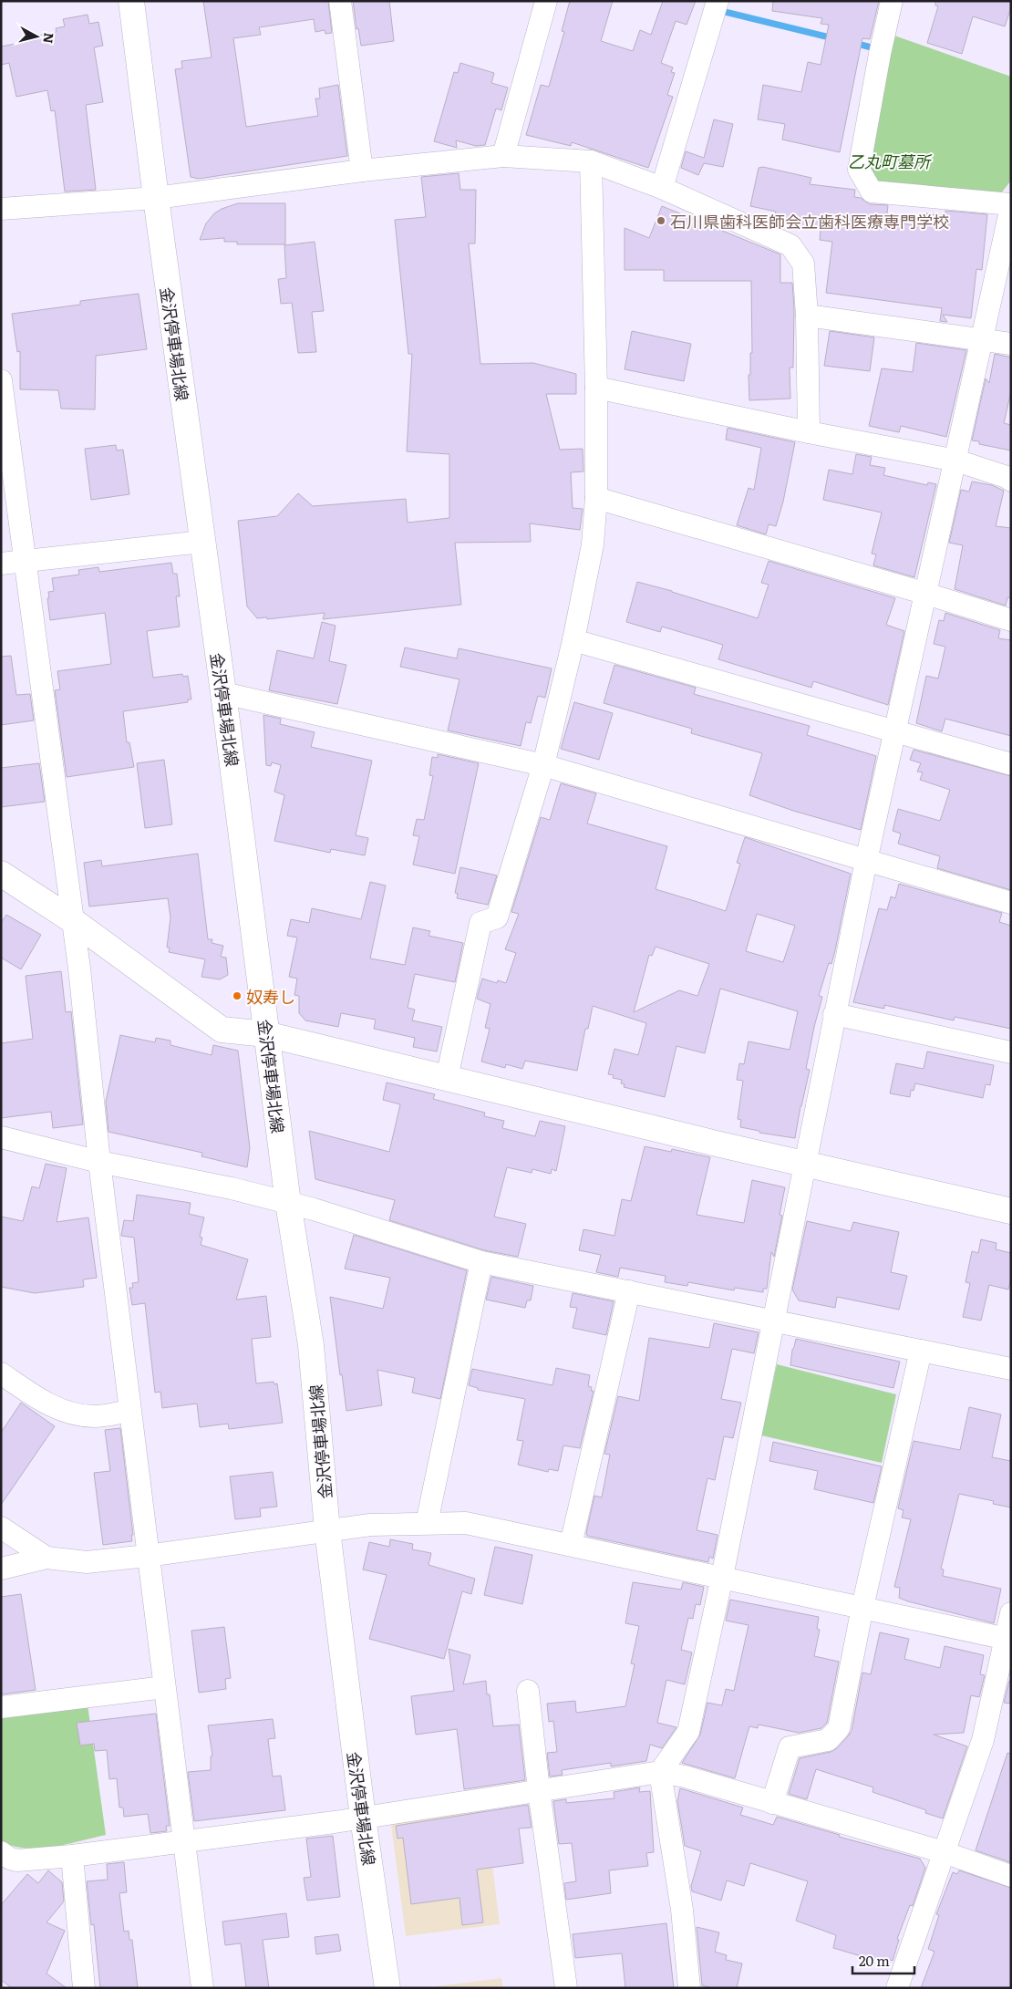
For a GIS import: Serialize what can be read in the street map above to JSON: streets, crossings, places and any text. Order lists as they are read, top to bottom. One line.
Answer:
{"streets":{"main road":["金沢停車場北線"]},"parks":["乙丸町墓所"],"places":["石川県歯科医師会立歯科医療専門学校","奴寿し"],"scale_bar":"20 m","north":"right"}
